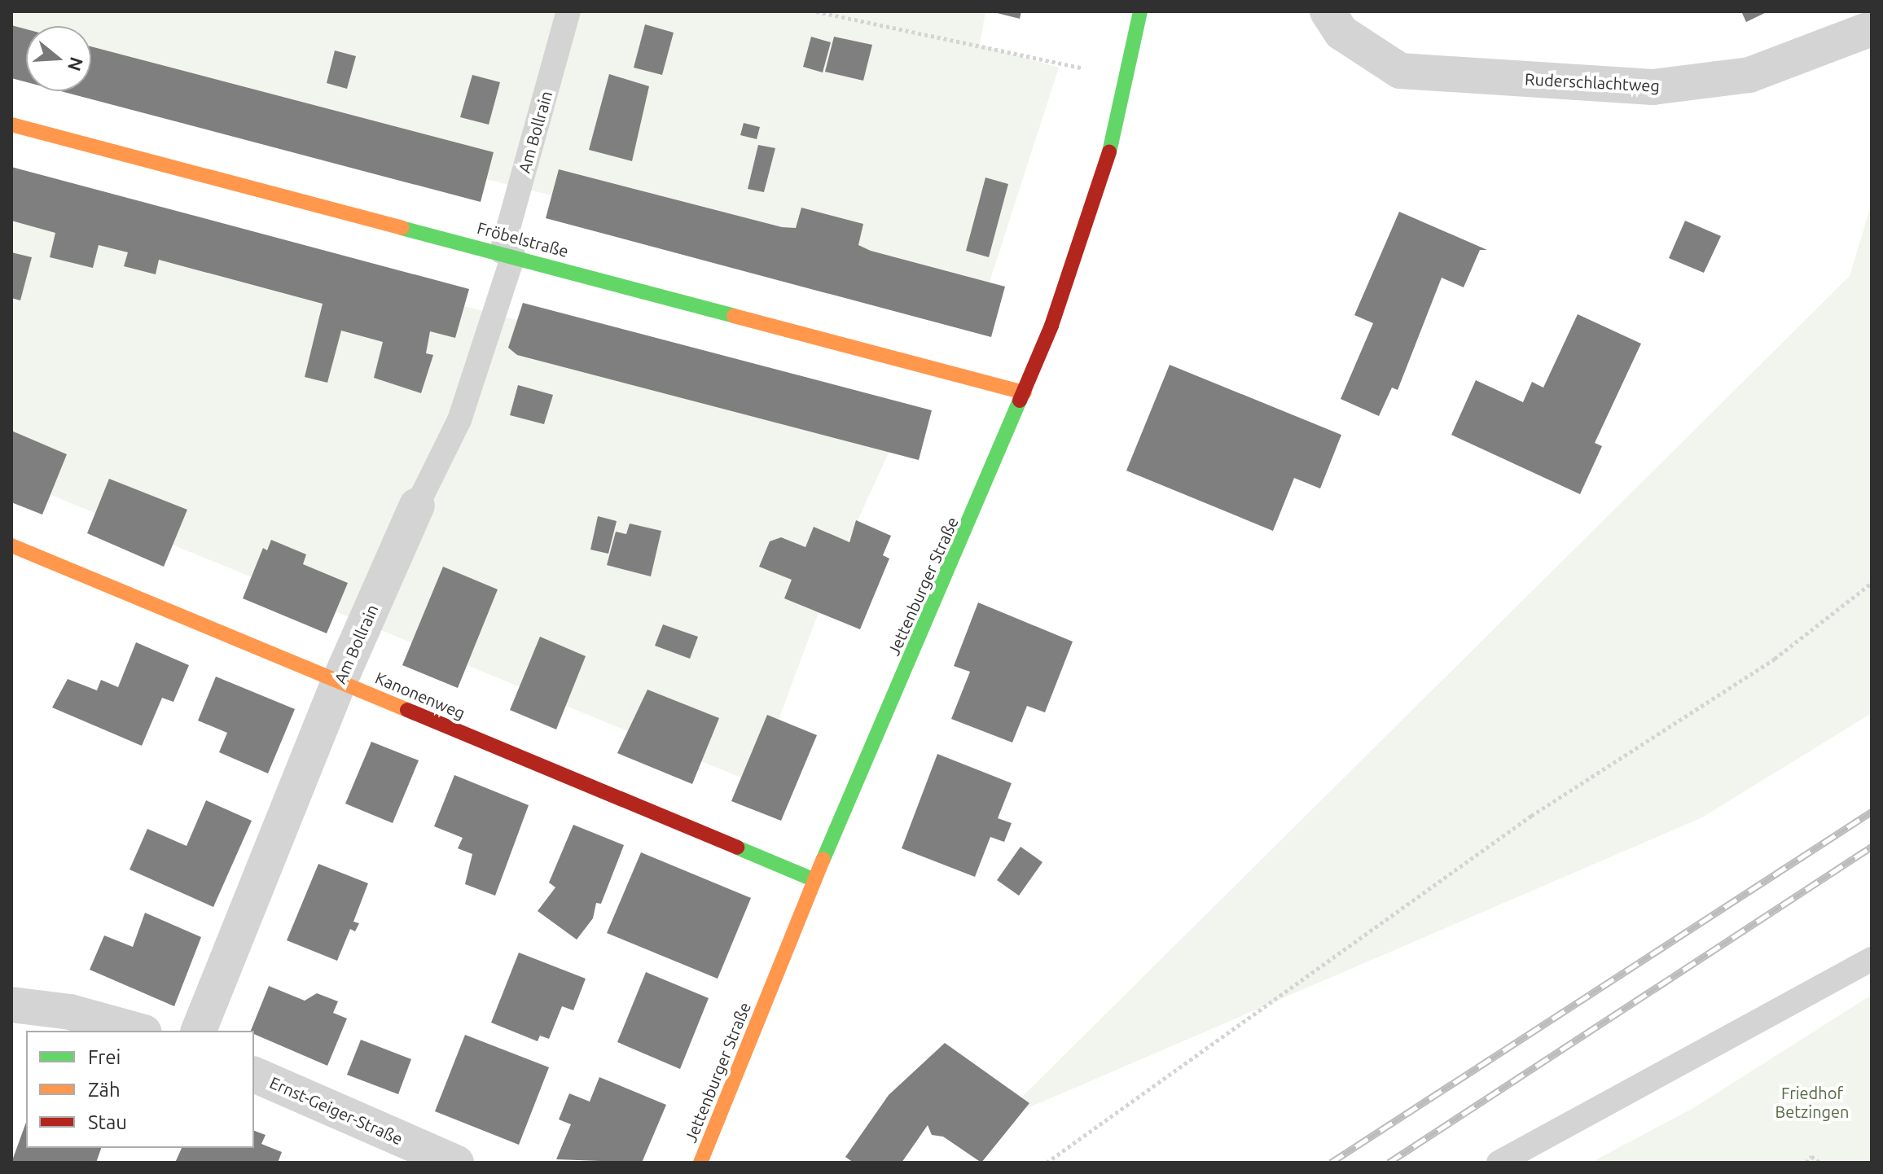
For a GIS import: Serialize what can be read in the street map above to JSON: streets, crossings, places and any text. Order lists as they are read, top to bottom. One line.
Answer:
{"streets":{"street":["Ruderschlachtweg","Am Bollrain","Fröbelstraße","Jettenburger Straße","Kanonenweg","Ernst-Geiger-Straße"]},"crossings":[["Am Bollrain","Fröbelstraße"],["Am Bollrain","Kanonenweg"],["Fröbelstraße","Jettenburger Straße"],["Jettenburger Straße","Kanonenweg"]],"parks":["Friedhof Betzingen"],"legend":["Frei","Zäh","Stau"],"north":"right"}
